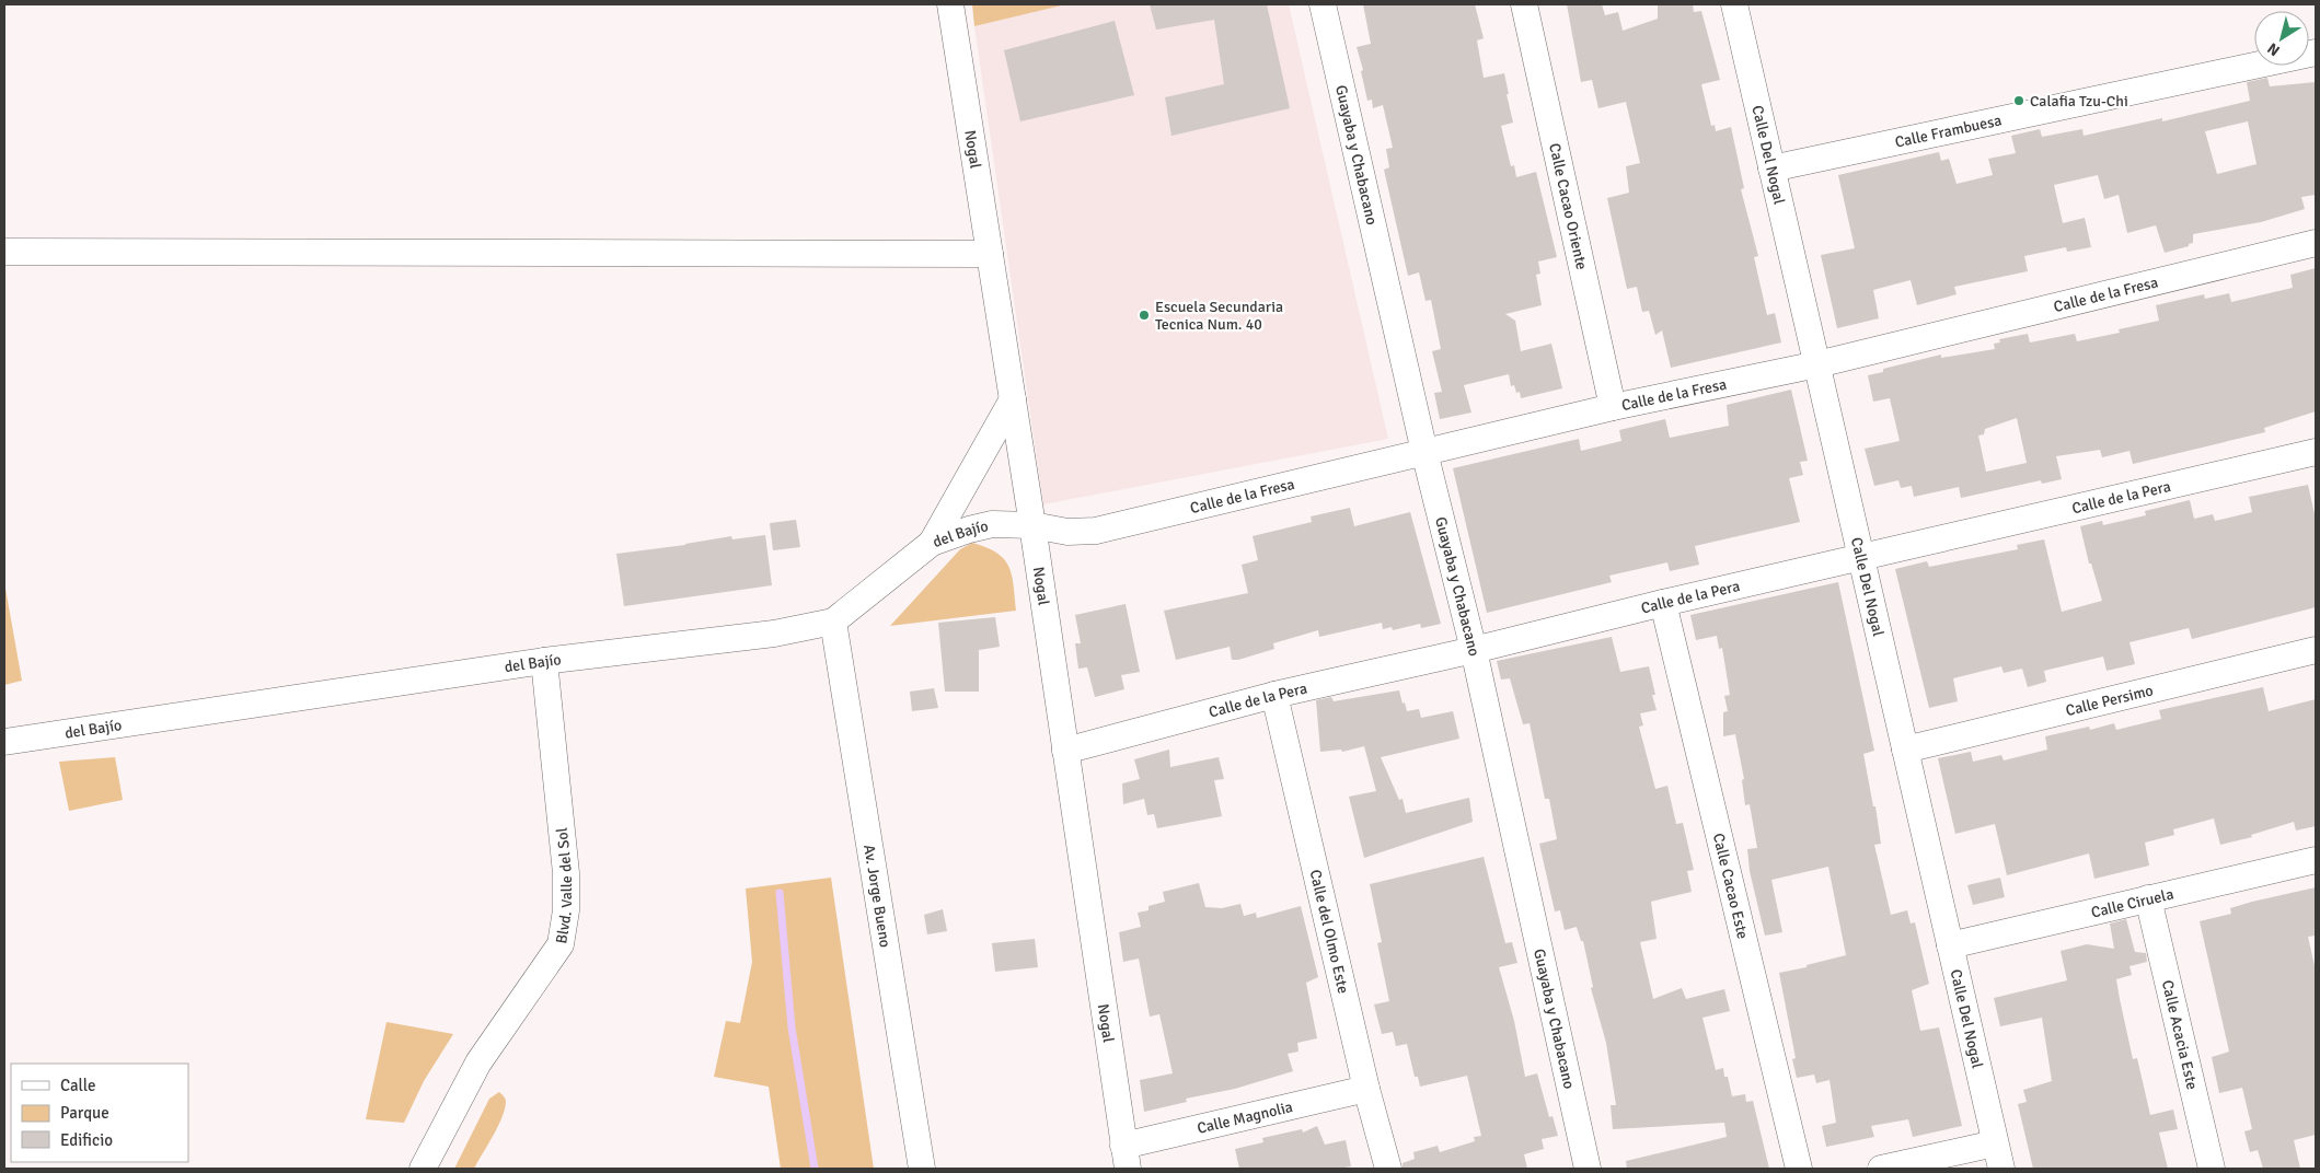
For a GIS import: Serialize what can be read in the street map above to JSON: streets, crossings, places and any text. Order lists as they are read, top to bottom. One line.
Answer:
{"streets":{"street":["Calle Frambuesa","Nogal","Guayaba y Chabacano","Calle Del Nogal","Calle Cacao Oriente","Calle de la Fresa","Calle de la Pera","del Bajío","Calle Persimo","Blvd. Valle del Sol","Calle Cacao Este","Av. Jorge Bueno","Calle Ciruela","Calle del Olmo Este","Calle Acacia Este","Calle Magnolia"]},"crossings":[["Calle Frambuesa","Calle Del Nogal"],["Nogal","Calle de la Fresa"],["Nogal","Calle de la Pera"],["Nogal","del Bajío"],["Nogal","Calle Magnolia"],["Guayaba y Chabacano","Calle de la Fresa"],["Guayaba y Chabacano","Calle de la Pera"],["Calle Del Nogal","Calle de la Fresa"],["Calle Del Nogal","Calle de la Pera"],["Calle Del Nogal","Calle Persimo"],["Calle Del Nogal","Calle Ciruela"],["Calle Cacao Oriente","Calle de la Fresa"],["Calle de la Fresa","del Bajío"],["Calle de la Pera","Calle Cacao Este"],["Calle de la Pera","Calle del Olmo Este"],["del Bajío","Blvd. Valle del Sol"],["del Bajío","Av. Jorge Bueno"],["Calle Ciruela","Calle Acacia Este"],["Calle del Olmo Este","Calle Magnolia"]],"places":["Calafia Tzu-Chi","Escuela Secundaria Tecnica Num. 40"],"legend":["Calle","Parque","Edificio"],"north":"bottom left"}
